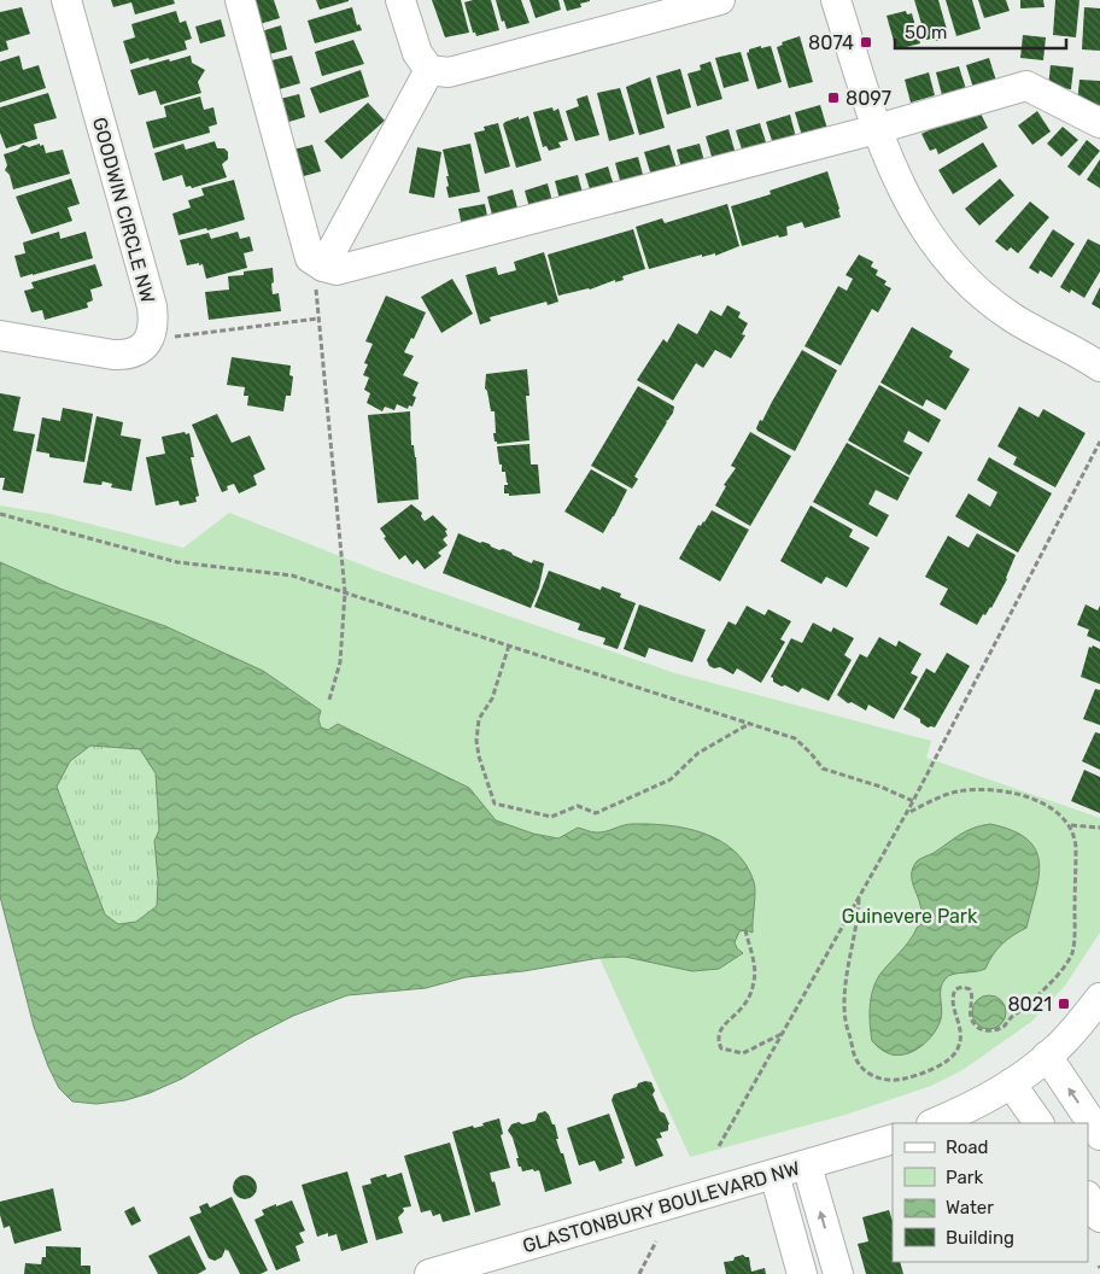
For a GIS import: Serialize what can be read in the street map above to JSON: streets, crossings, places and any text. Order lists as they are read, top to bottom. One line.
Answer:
{"streets":{"street":["GOODWIN CIRCLE NW","GLASTONBURY BOULEVARD NW"]},"parks":["Guinevere Park"],"places":{"transit":["8074","8097","8021"]},"legend":["Road","Park","Water","Building"],"scale_bar":"50 m"}
